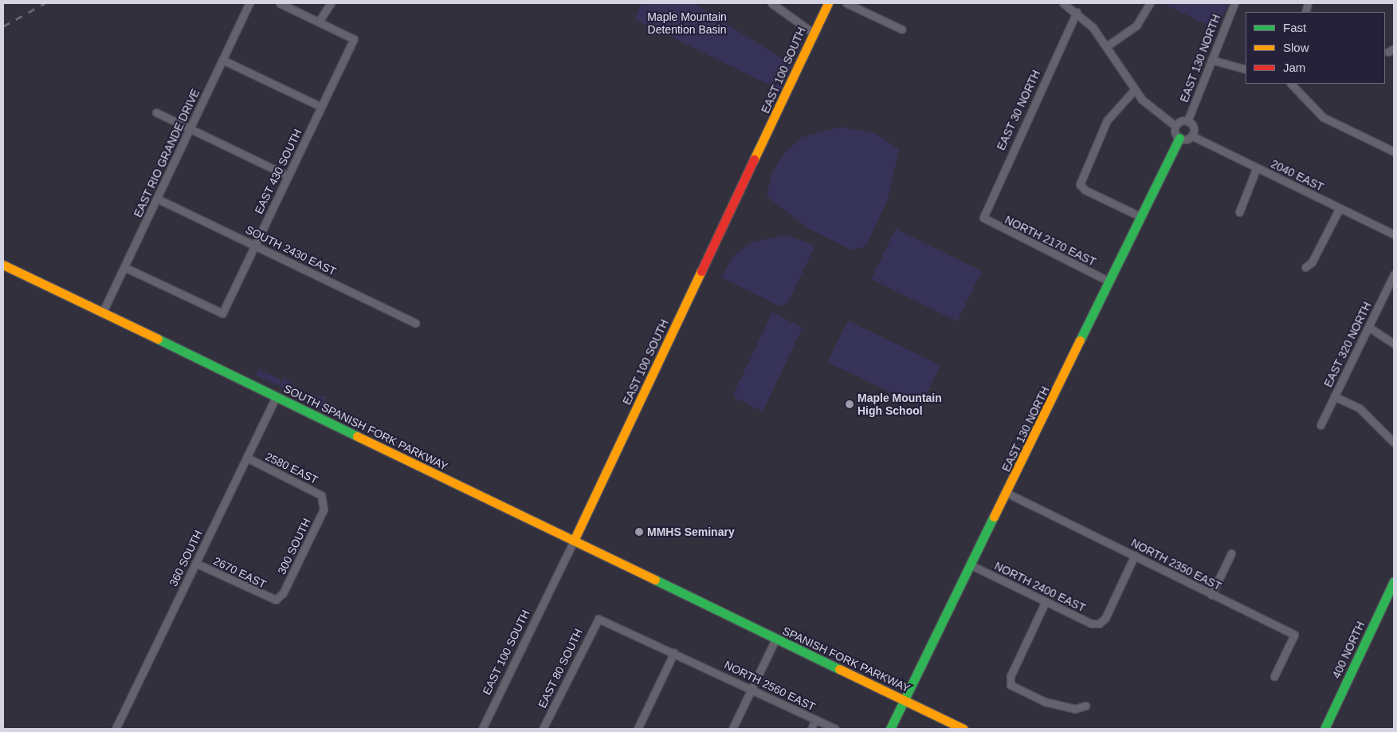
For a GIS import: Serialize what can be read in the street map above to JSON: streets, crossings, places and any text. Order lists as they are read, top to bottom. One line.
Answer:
{"streets":{"street":["EAST 130 NORTH","EAST 100 SOUTH","EAST 30 NORTH","EAST RIO GRANDE DRIVE","EAST 430 SOUTH","2040 EAST","NORTH 2170 EAST","SOUTH 2430 EAST","EAST 320 NORTH","SOUTH SPANISH FORK PARKWAY","2580 EAST","300 SOUTH","360 SOUTH","NORTH 2350 EAST","2670 EAST","NORTH 2400 EAST","400 NORTH","SPANISH FORK PARKWAY","EAST 80 SOUTH","NORTH 2560 EAST"]},"crossings":[["EAST 130 NORTH","NORTH 2170 EAST"],["EAST 130 NORTH","NORTH 2350 EAST"],["EAST 130 NORTH","NORTH 2400 EAST"],["EAST 130 NORTH","SPANISH FORK PARKWAY"],["EAST 100 SOUTH","SOUTH SPANISH FORK PARKWAY"],["EAST 30 NORTH","NORTH 2170 EAST"],["EAST RIO GRANDE DRIVE","EAST 430 SOUTH"],["EAST RIO GRANDE DRIVE","SOUTH 2430 EAST"],["EAST RIO GRANDE DRIVE","SOUTH SPANISH FORK PARKWAY"],["EAST 430 SOUTH","SOUTH 2430 EAST"],["SOUTH SPANISH FORK PARKWAY","360 SOUTH"],["SOUTH SPANISH FORK PARKWAY","SPANISH FORK PARKWAY"],["2580 EAST","300 SOUTH"],["2580 EAST","360 SOUTH"],["300 SOUTH","2670 EAST"],["360 SOUTH","2670 EAST"],["NORTH 2350 EAST","NORTH 2400 EAST"],["EAST 80 SOUTH","NORTH 2560 EAST"]],"parks":["Maple Mountain Detention Basin"],"places":["Maple Mountain High School","MMHS Seminary"],"legend":["Fast","Slow","Jam"]}
